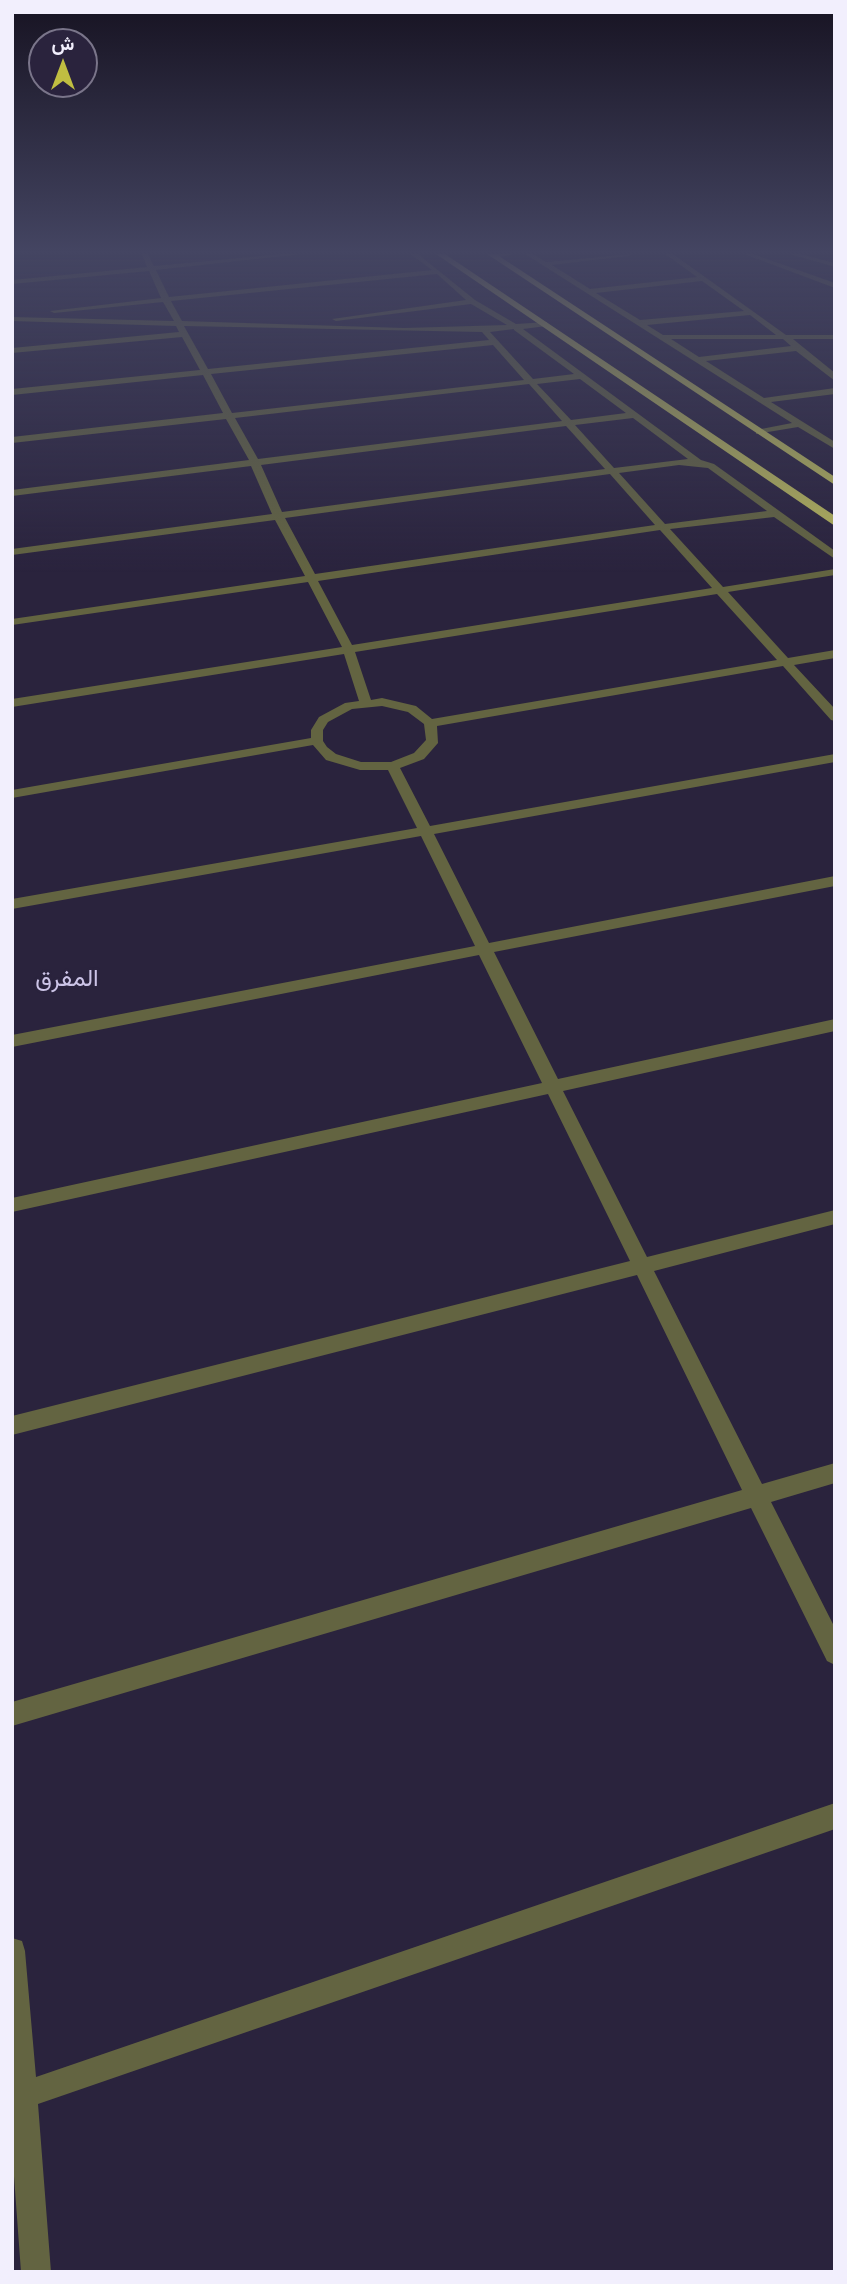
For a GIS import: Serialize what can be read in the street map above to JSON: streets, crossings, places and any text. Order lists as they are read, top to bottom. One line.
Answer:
{"districts":["المفرق"],"north":"top"}
